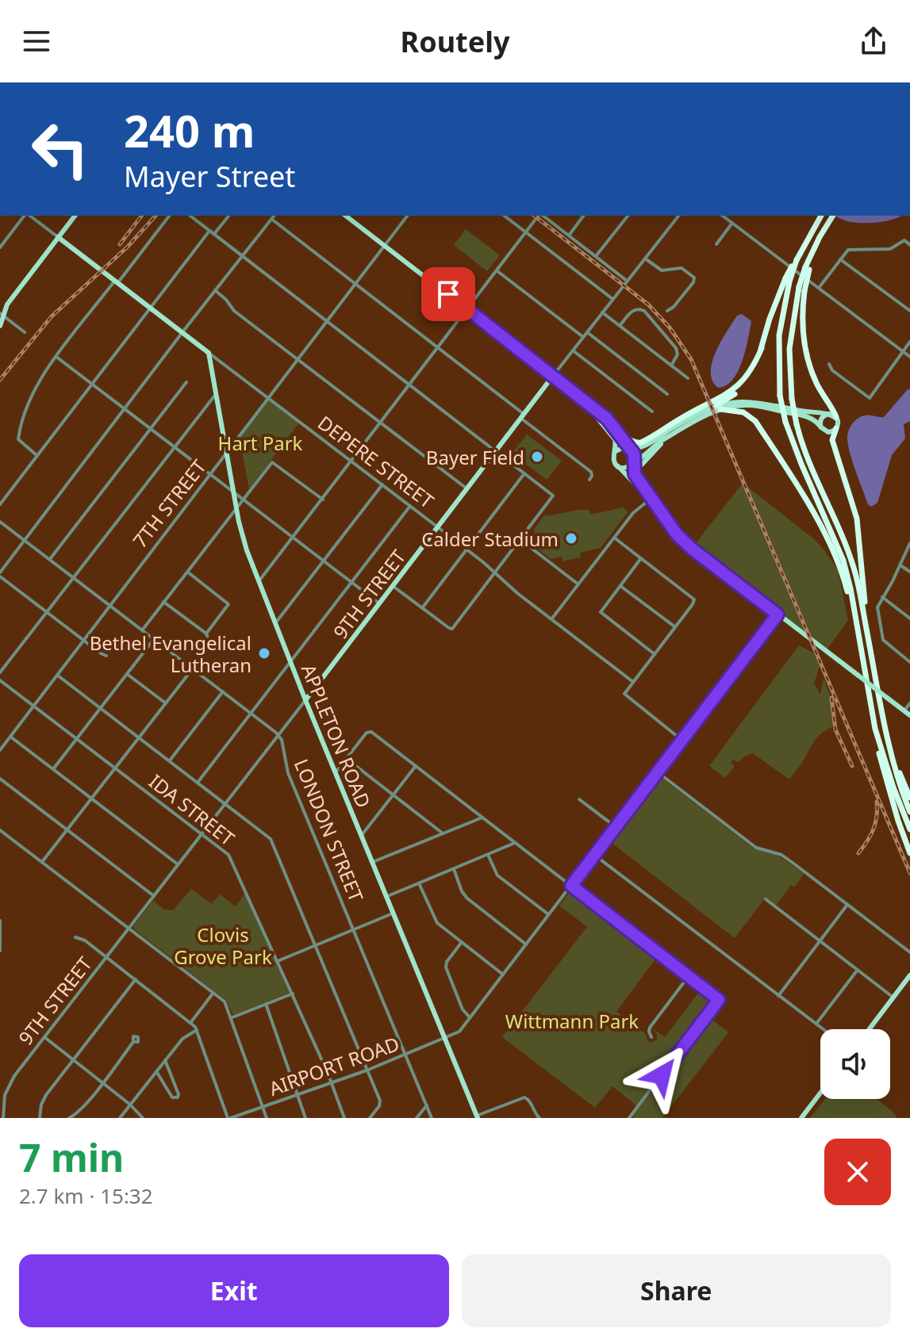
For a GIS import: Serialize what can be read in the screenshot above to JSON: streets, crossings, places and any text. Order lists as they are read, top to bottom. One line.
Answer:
{"streets":{"main road":["DEPERE STREET","9TH STREET","APPLETON ROAD"],"street":["7TH STREET","IDA STREET","LONDON STREET","AIRPORT ROAD"]},"crossings":[["DEPERE STREET","7TH STREET"],["DEPERE STREET","9TH STREET"],["DEPERE STREET","APPLETON ROAD"],["7TH STREET","APPLETON ROAD"],["7TH STREET","IDA STREET"],["9TH STREET","APPLETON ROAD"],["9TH STREET","IDA STREET"],["9TH STREET","LONDON STREET"],["APPLETON ROAD","AIRPORT ROAD"],["IDA STREET","AIRPORT ROAD"],["LONDON STREET","AIRPORT ROAD"]],"parks":["Hart Park","Clovis Grove Park","Wittmann Park"],"places":["Bayer Field","Calder Stadium","Bethel Evangelical Lutheran"],"page":{"header":"Routely","turn":["240 m","Mayer Street"],"heading":["7 min","2.7 km · 15:32"],"buttons":["Exit","Share"]}}
